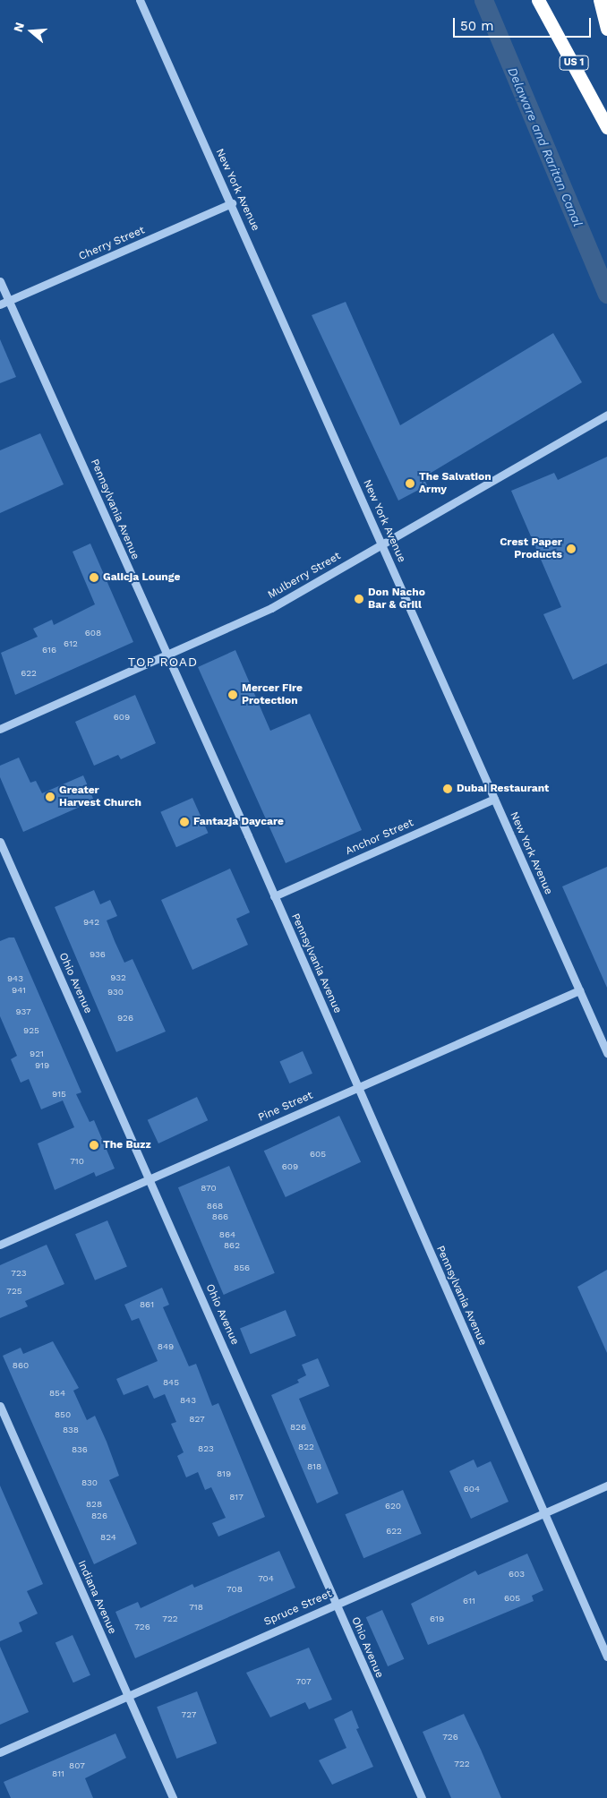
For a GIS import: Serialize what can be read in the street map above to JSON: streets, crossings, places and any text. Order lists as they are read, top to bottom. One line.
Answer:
{"streets":{"highway":["US 1"],"street":["New York Avenue","Cherry Street","Pennsylvania Avenue","Mulberry Street","Anchor Street","Ohio Avenue","Pine Street","Indiana Avenue","Spruce Street"]},"crossings":[["New York Avenue","Cherry Street"],["New York Avenue","Mulberry Street"],["New York Avenue","Anchor Street"],["New York Avenue","Pine Street"],["Cherry Street","Pennsylvania Avenue"],["Pennsylvania Avenue","Mulberry Street"],["Pennsylvania Avenue","Anchor Street"],["Pennsylvania Avenue","Pine Street"],["Pennsylvania Avenue","Spruce Street"],["Ohio Avenue","Pine Street"],["Ohio Avenue","Spruce Street"],["Indiana Avenue","Spruce Street"]],"districts":["TOP ROAD"],"water":["Delaware and Raritan Canal"],"places":["The Salvation Army","Crest Paper Products","Galicja Lounge","Don Nacho Bar & Grill","Mercer Fire Protection","Dubai Restaurant","Greater Harvest Church","Fantazja Daycare","The Buzz"],"house_numbers":["608","612","616","622","609","942","936","932","943","941","930","937","926","925","921","919","915","605","710","609","870","868","866","864","862","856","723","725","861","849","860","845","854","843","850","827","826","838","822","823","836","818","819","830","604","817","828","620","826","622","824","603","704","708","605","611","718","722","619","726","707","727","726","722","807","811"],"scale_bar":"50 m","north":"left"}
